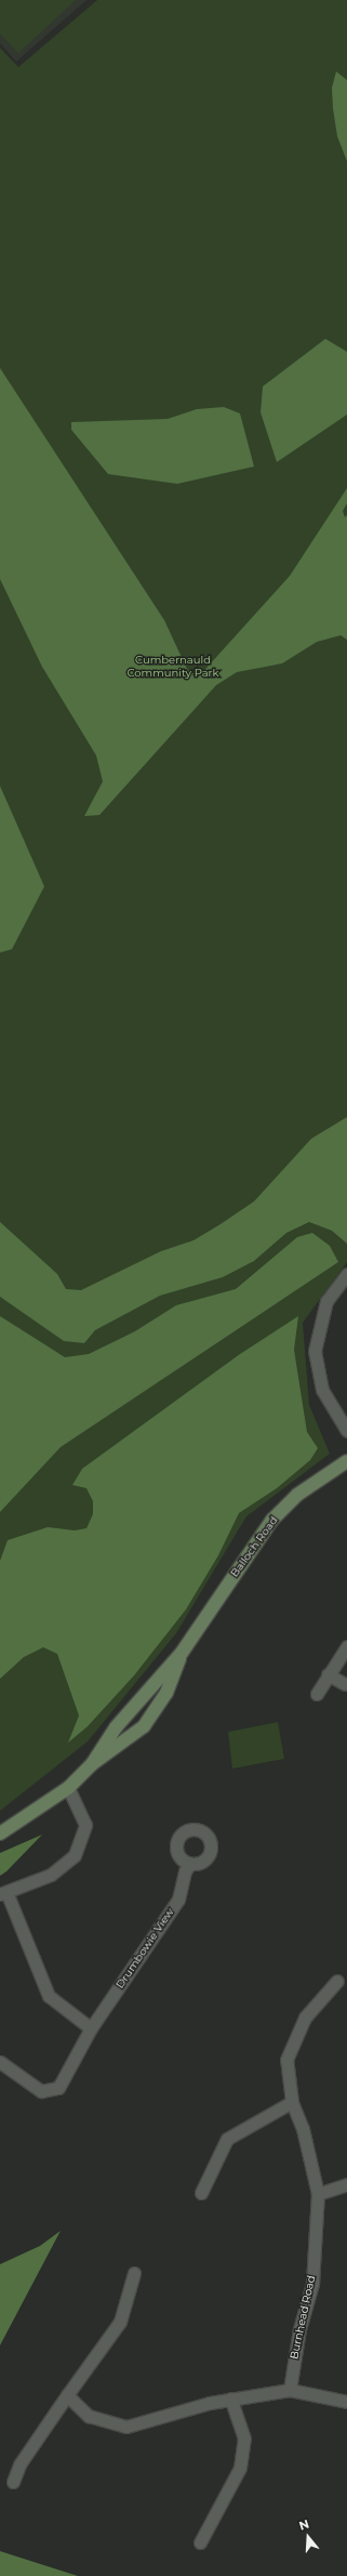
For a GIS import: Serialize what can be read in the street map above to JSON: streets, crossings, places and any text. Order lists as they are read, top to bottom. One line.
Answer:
{"streets":{"street":["Balloch Road","Drumbowie View","Burnhead Road"]},"parks":["Cumbernauld Community Park"],"north":"top"}
